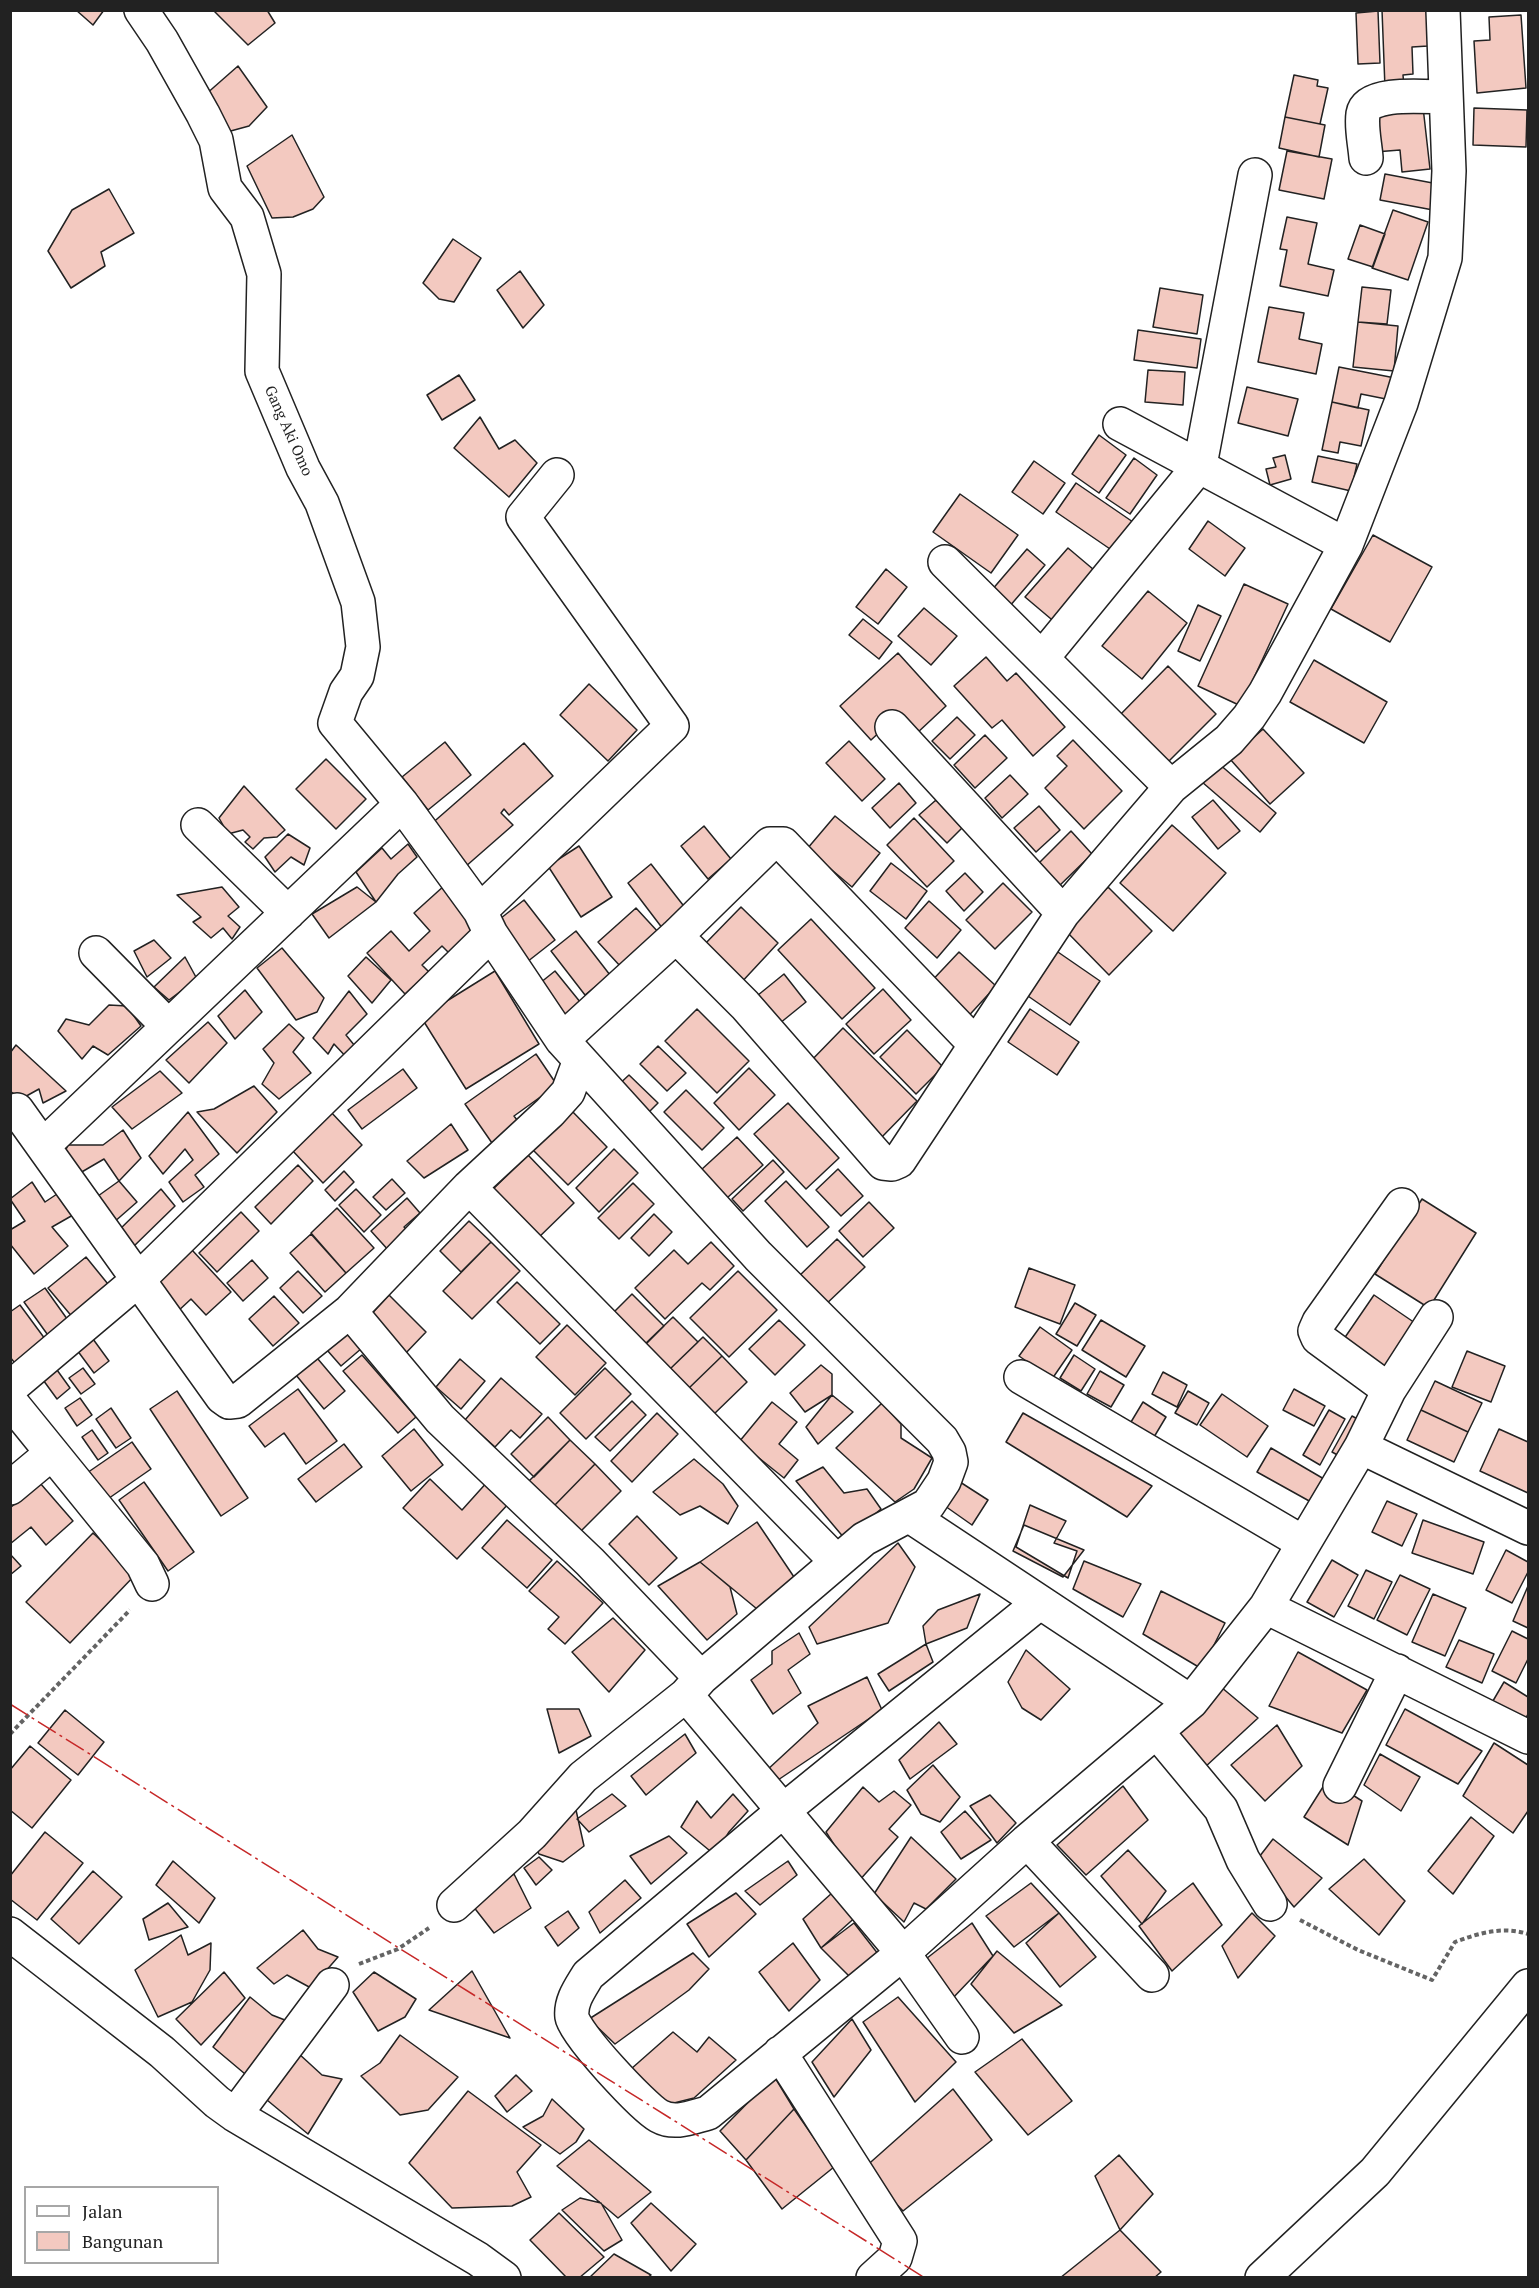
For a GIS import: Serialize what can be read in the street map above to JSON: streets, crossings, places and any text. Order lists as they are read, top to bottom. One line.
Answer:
{"streets":{"street":["Gang Aki Omo"]},"legend":["Jalan","Bangunan"]}
